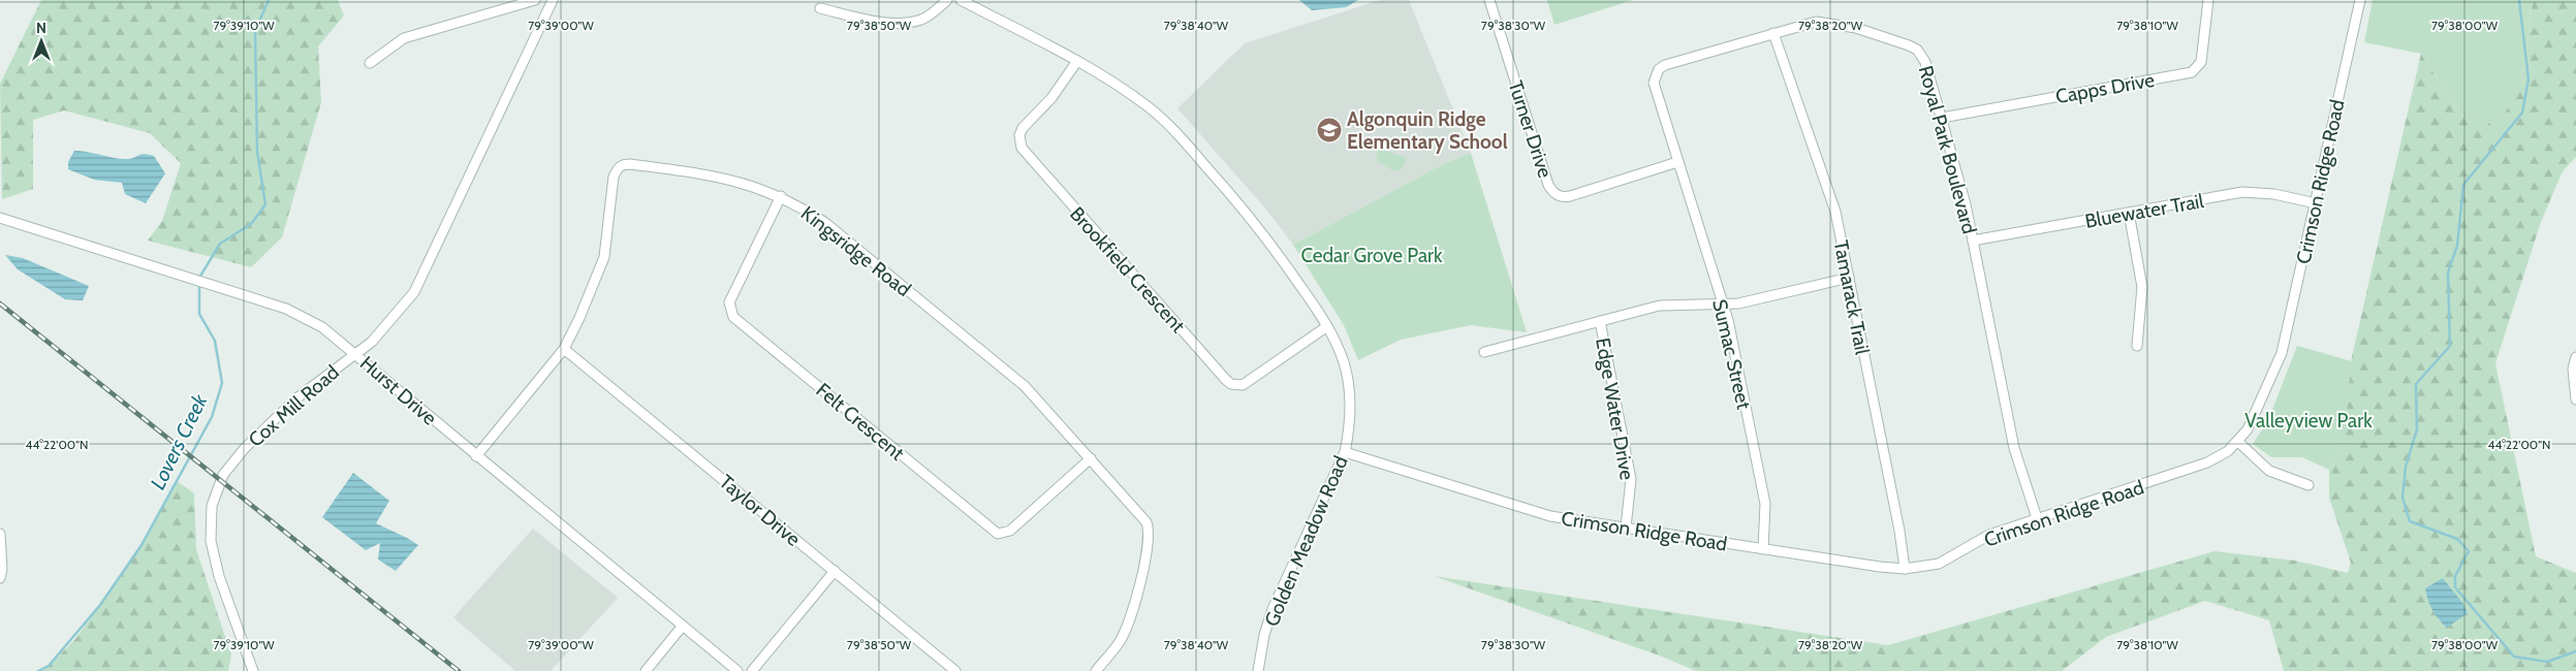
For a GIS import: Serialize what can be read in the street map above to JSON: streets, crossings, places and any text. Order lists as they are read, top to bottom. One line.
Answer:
{"streets":{"street":["Capps Drive","Turner Drive","Royal Park Boulevard","Crimson Ridge Road","Bluewater Trail","Kingsridge Road","Brookfield Crescent","Tamarack Trail","Sumac Street","Hurst Drive","Cox Mill Road","Edge Water Drive","Felt Crescent","Taylor Drive","Golden Meadow Road"]},"crossings":[["Capps Drive","Royal Park Boulevard"],["Turner Drive","Royal Park Boulevard"],["Turner Drive","Sumac Street"],["Royal Park Boulevard","Crimson Ridge Road"],["Royal Park Boulevard","Bluewater Trail"],["Royal Park Boulevard","Tamarack Trail"],["Royal Park Boulevard","Sumac Street"],["Crimson Ridge Road","Bluewater Trail"],["Crimson Ridge Road","Tamarack Trail"],["Crimson Ridge Road","Sumac Street"],["Crimson Ridge Road","Edge Water Drive"],["Crimson Ridge Road","Golden Meadow Road"],["Kingsridge Road","Hurst Drive"],["Kingsridge Road","Felt Crescent"],["Kingsridge Road","Taylor Drive"],["Brookfield Crescent","Golden Meadow Road"],["Hurst Drive","Cox Mill Road"]],"water":["Lovers Creek"],"parks":["Cedar Grove Park","Valleyview Park"],"places":{"school or university":["Algonquin Ridge Elementary School"]},"north":"top","coordinates":["79°39'10\"W","79°39'00\"W","79°38'50\"W","79°38'40\"W","79°38'30\"W","79°38'20\"W","79°38'10\"W","79°38'00\"W","44°22'00\"N"]}
